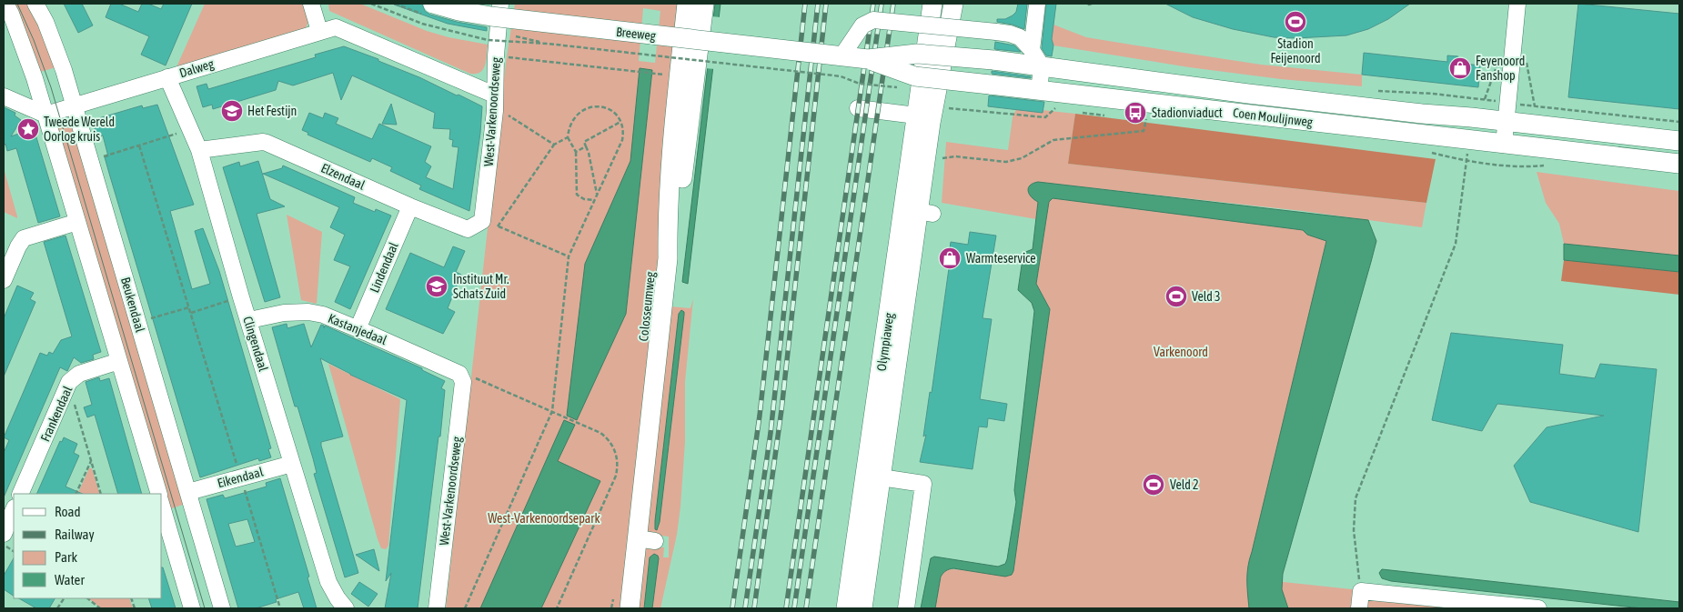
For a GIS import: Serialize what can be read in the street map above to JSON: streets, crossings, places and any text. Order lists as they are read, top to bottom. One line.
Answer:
{"streets":{"main road":["Breeweg","Coen Moulijnweg","Colosseumweg","Olympiaweg"],"street":["Dalweg","West-Varkenoordseweg","Elzendaal","Lindendaal","Beukendaal","Kastanjedaal","Clingendaal","Frankendaal","Eikendaal"]},"crossings":[["Breeweg","Coen Moulijnweg"],["Dalweg","Beukendaal"],["Dalweg","Clingendaal"],["West-Varkenoordseweg","Elzendaal"],["West-Varkenoordseweg","Kastanjedaal"],["Elzendaal","Lindendaal"],["Elzendaal","Clingendaal"],["Lindendaal","Kastanjedaal"],["Beukendaal","Eikendaal"],["Kastanjedaal","Clingendaal"],["Clingendaal","Eikendaal"]],"parks":["Varkenoord","West-Varkenoordsepark"],"places":{"sports":["Stadion Feijenoord","Veld 3","Veld 2"],"shop":["Feyenoord Fanshop","Warmteservice"],"school or university":["Het Festijn","Instituut Mr. Schats Zuid"],"bus stop":["Stadionviaduct"],"place":["Tweede Wereld Oorlog kruis"]},"legend":["Road","Railway","Park","Water"]}
